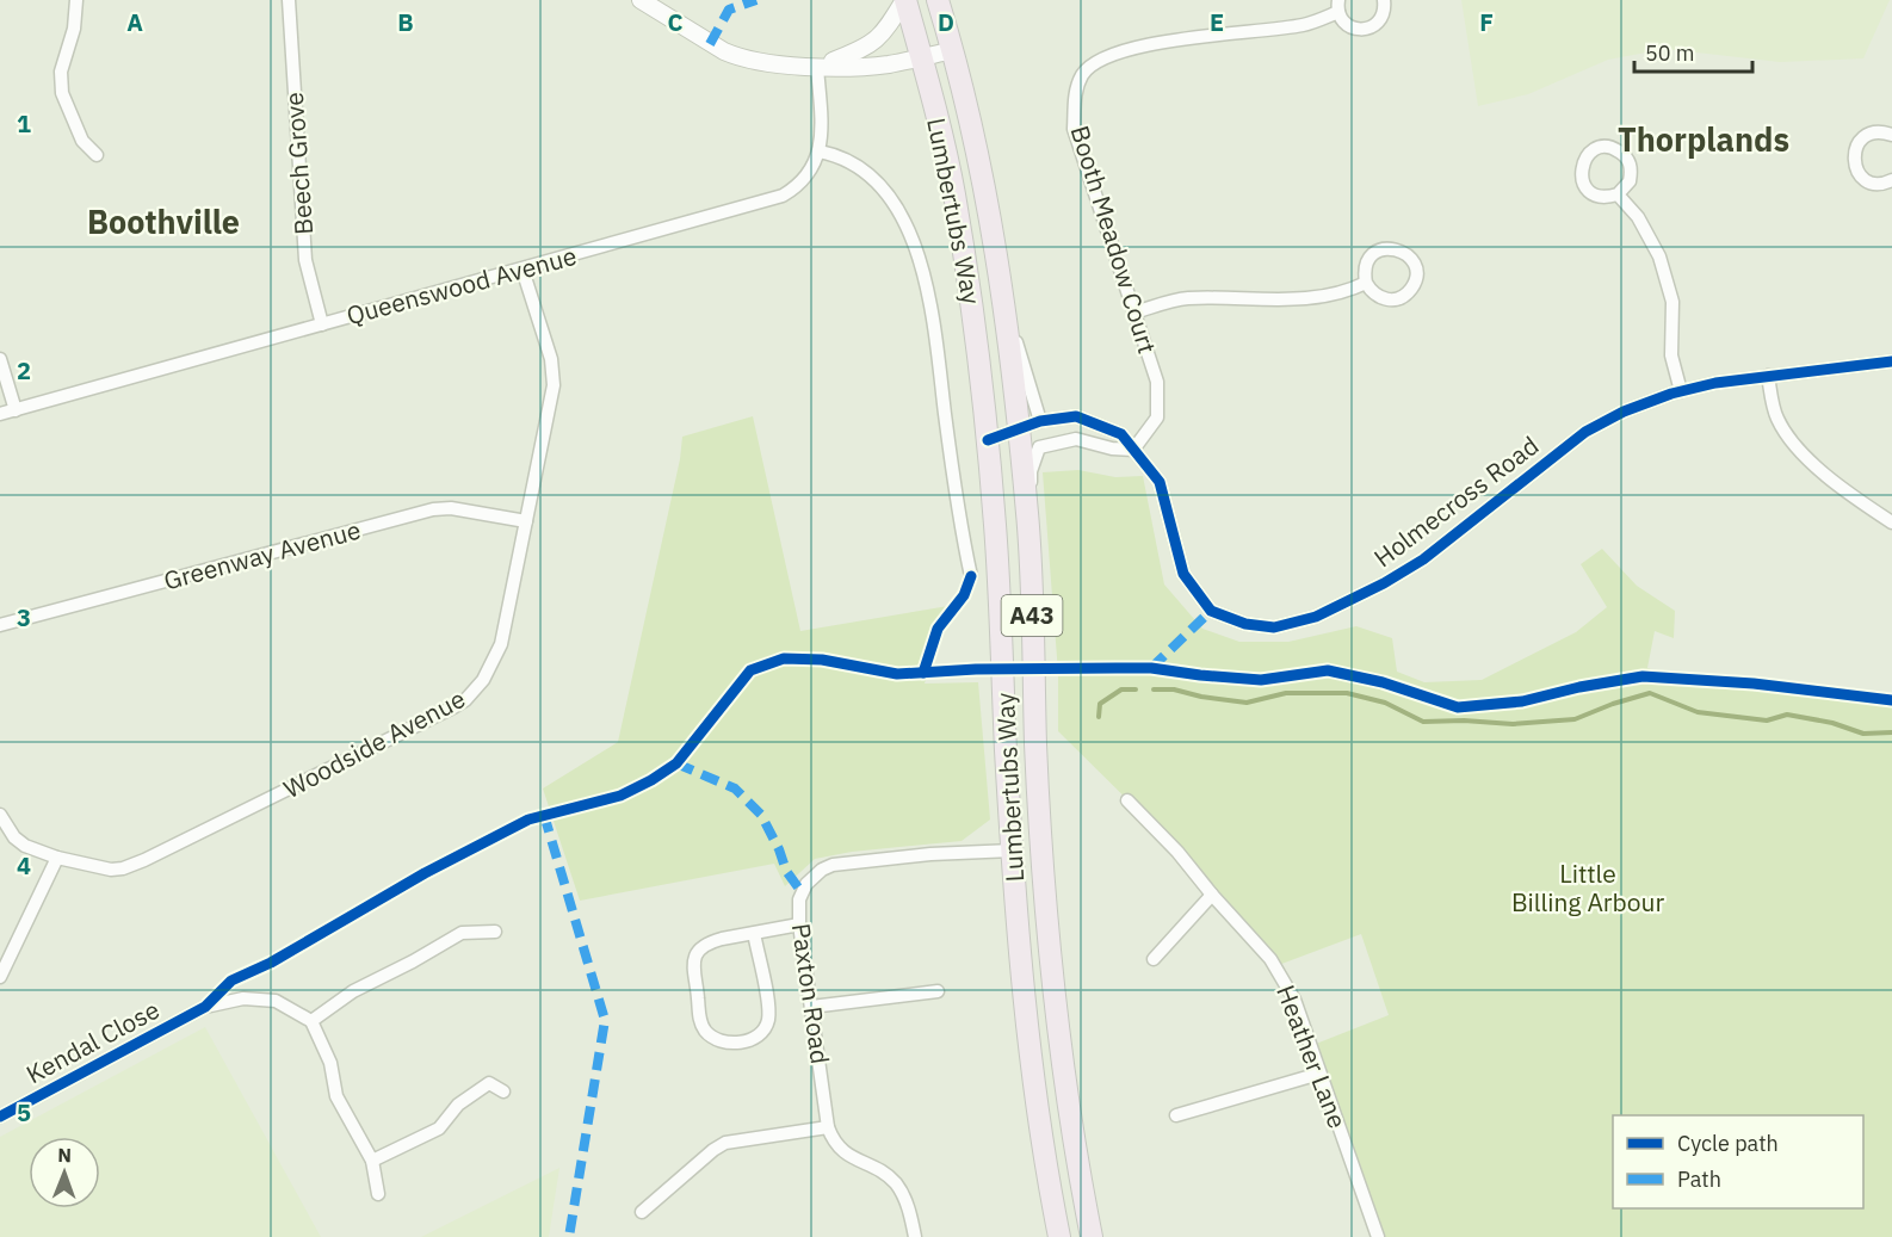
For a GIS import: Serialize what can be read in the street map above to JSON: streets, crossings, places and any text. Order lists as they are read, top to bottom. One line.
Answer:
{"streets":{"highway":["Lumbertubs Way","A43"],"street":["Beech Grove","Booth Meadow Court","Queenswood Avenue","Holmecross Road","Greenway Avenue","Woodside Avenue","Paxton Road","Kendal Close","Heather Lane"]},"crossings":[["Beech Grove","Queenswood Avenue"],["Lumbertubs Way","Queenswood Avenue"],["Lumbertubs Way","Holmecross Road"],["Lumbertubs Way","Paxton Road"],["Booth Meadow Court","Holmecross Road"],["Queenswood Avenue","Woodside Avenue"],["Greenway Avenue","Woodside Avenue"]],"districts":["Thorplands","Boothville"],"parks":["Little Billing Arbour"],"legend":["Cycle path","Path"],"scale_bar":"50 m","north":"top","grid":{"columns":["A","B","C","D","E","F"],"rows":["1","2","3","4","5"]}}
